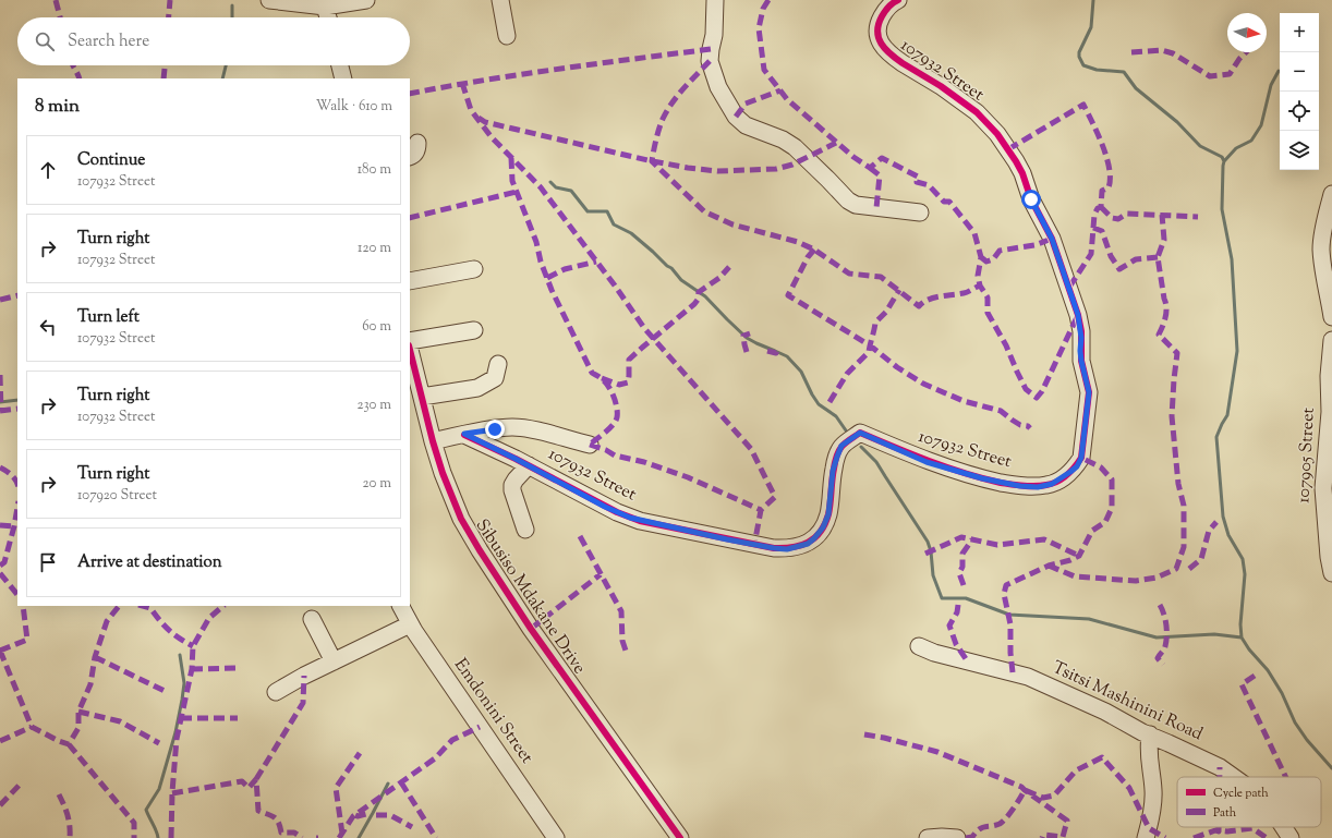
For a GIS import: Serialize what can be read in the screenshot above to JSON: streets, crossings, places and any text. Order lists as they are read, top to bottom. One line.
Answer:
{"streets":{"street":["107932 Street","107905 Street","Sibusiso Mdakane Drive","Tsitsi Mashinini Road","Emdonini Street"]},"legend":["Cycle path","Path"],"north":"right","page":{"map_buttons":["+","−"],"search":"Search here","heading":["8 min","Walk · 610 m"],"list":[["Continue","107932 Street","180 m"],["Turn right","107932 Street","120 m"],["Turn left","107932 Street","60 m"],["Turn right","107932 Street","230 m"],["Turn right","107920 Street","20 m"],"Arrive at destination"]}}
